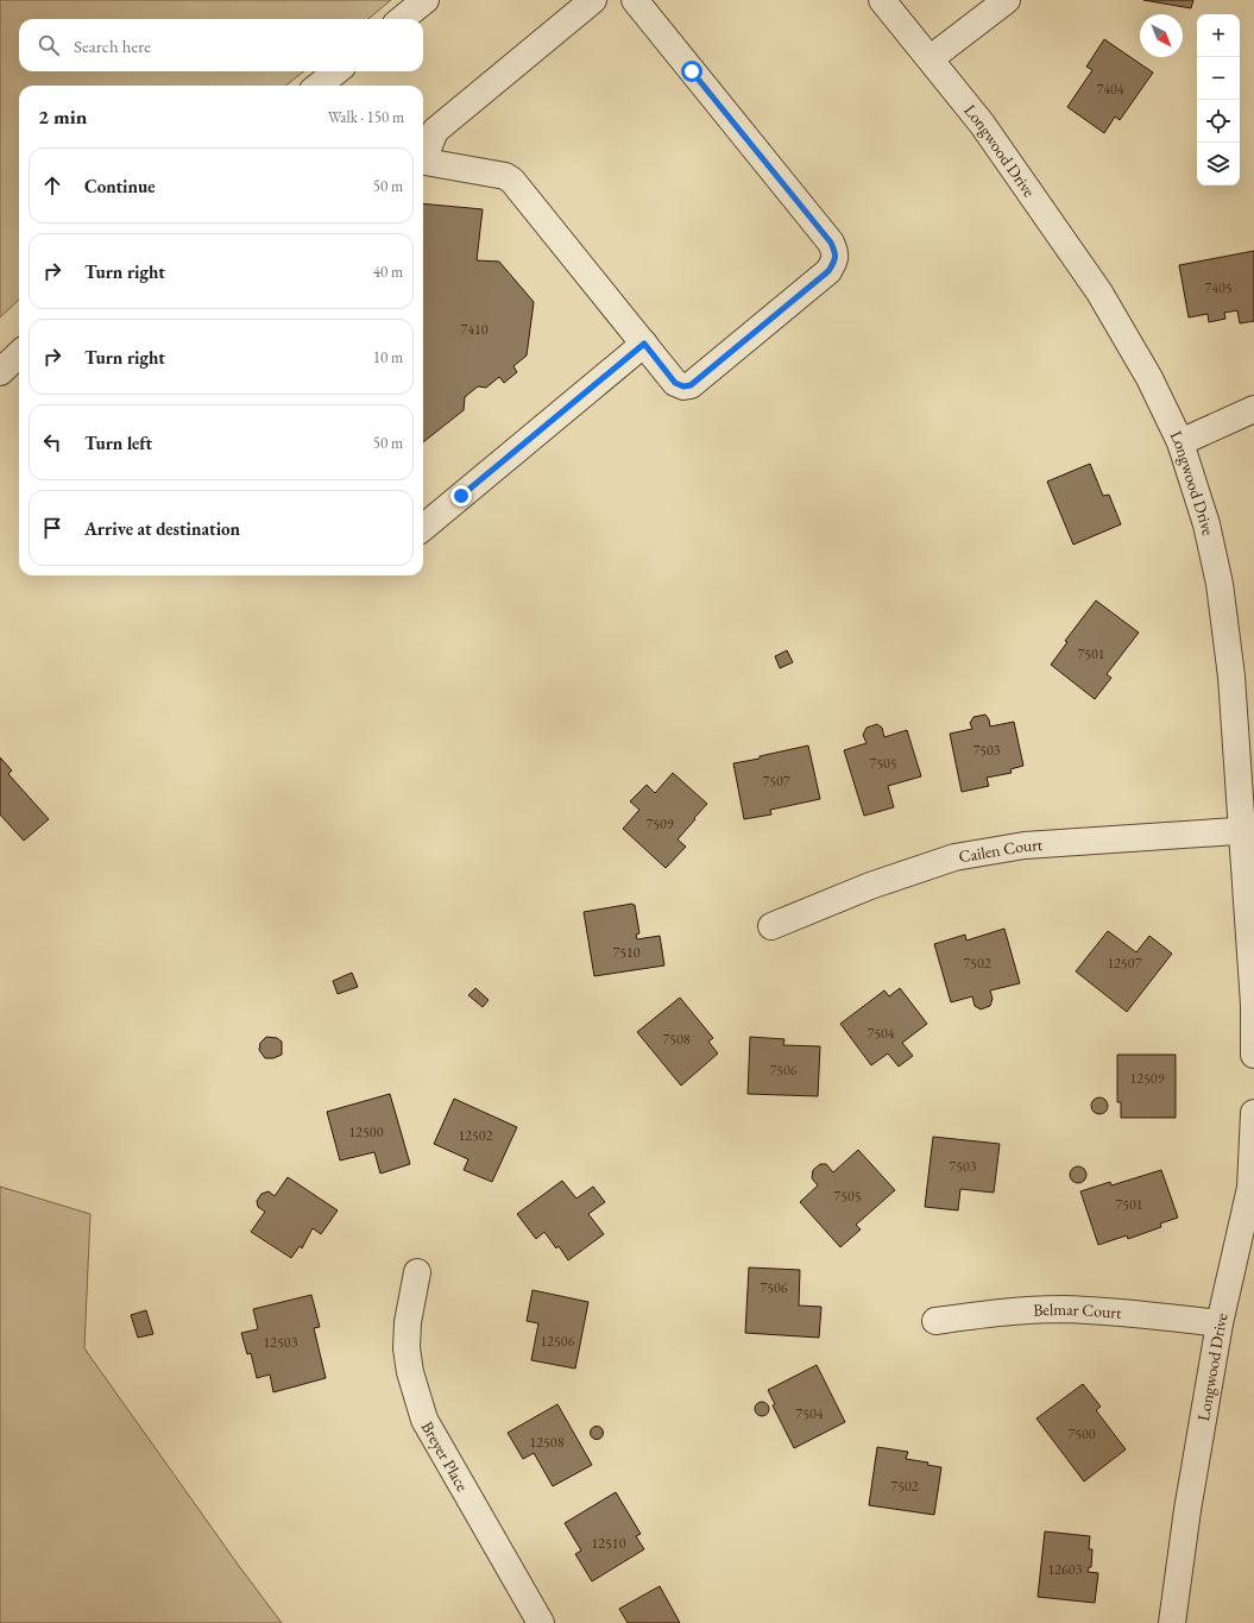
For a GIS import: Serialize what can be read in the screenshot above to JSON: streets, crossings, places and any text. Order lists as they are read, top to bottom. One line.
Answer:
{"streets":{"street":["Longwood Drive","Cailen Court","Belmar Court","Breyer Place"]},"crossings":[["Longwood Drive","Cailen Court"],["Longwood Drive","Belmar Court"]],"house_numbers":["7404","7405","7410","7501","7503","7505","7507","7509","7510","7502","12507","7504","7508","7506","12509","12500","12502","7503","7505","7501","7506","12506","12503","7504","7500","12508","7502","12510","12603"],"north":"bottom right","page":{"map_buttons":["+","−"],"search":"Search here","heading":["2 min","Walk · 150 m"],"list":[["Continue","50 m"],["Turn right","40 m"],["Turn right","10 m"],["Turn left","50 m"],"Arrive at destination"]}}
